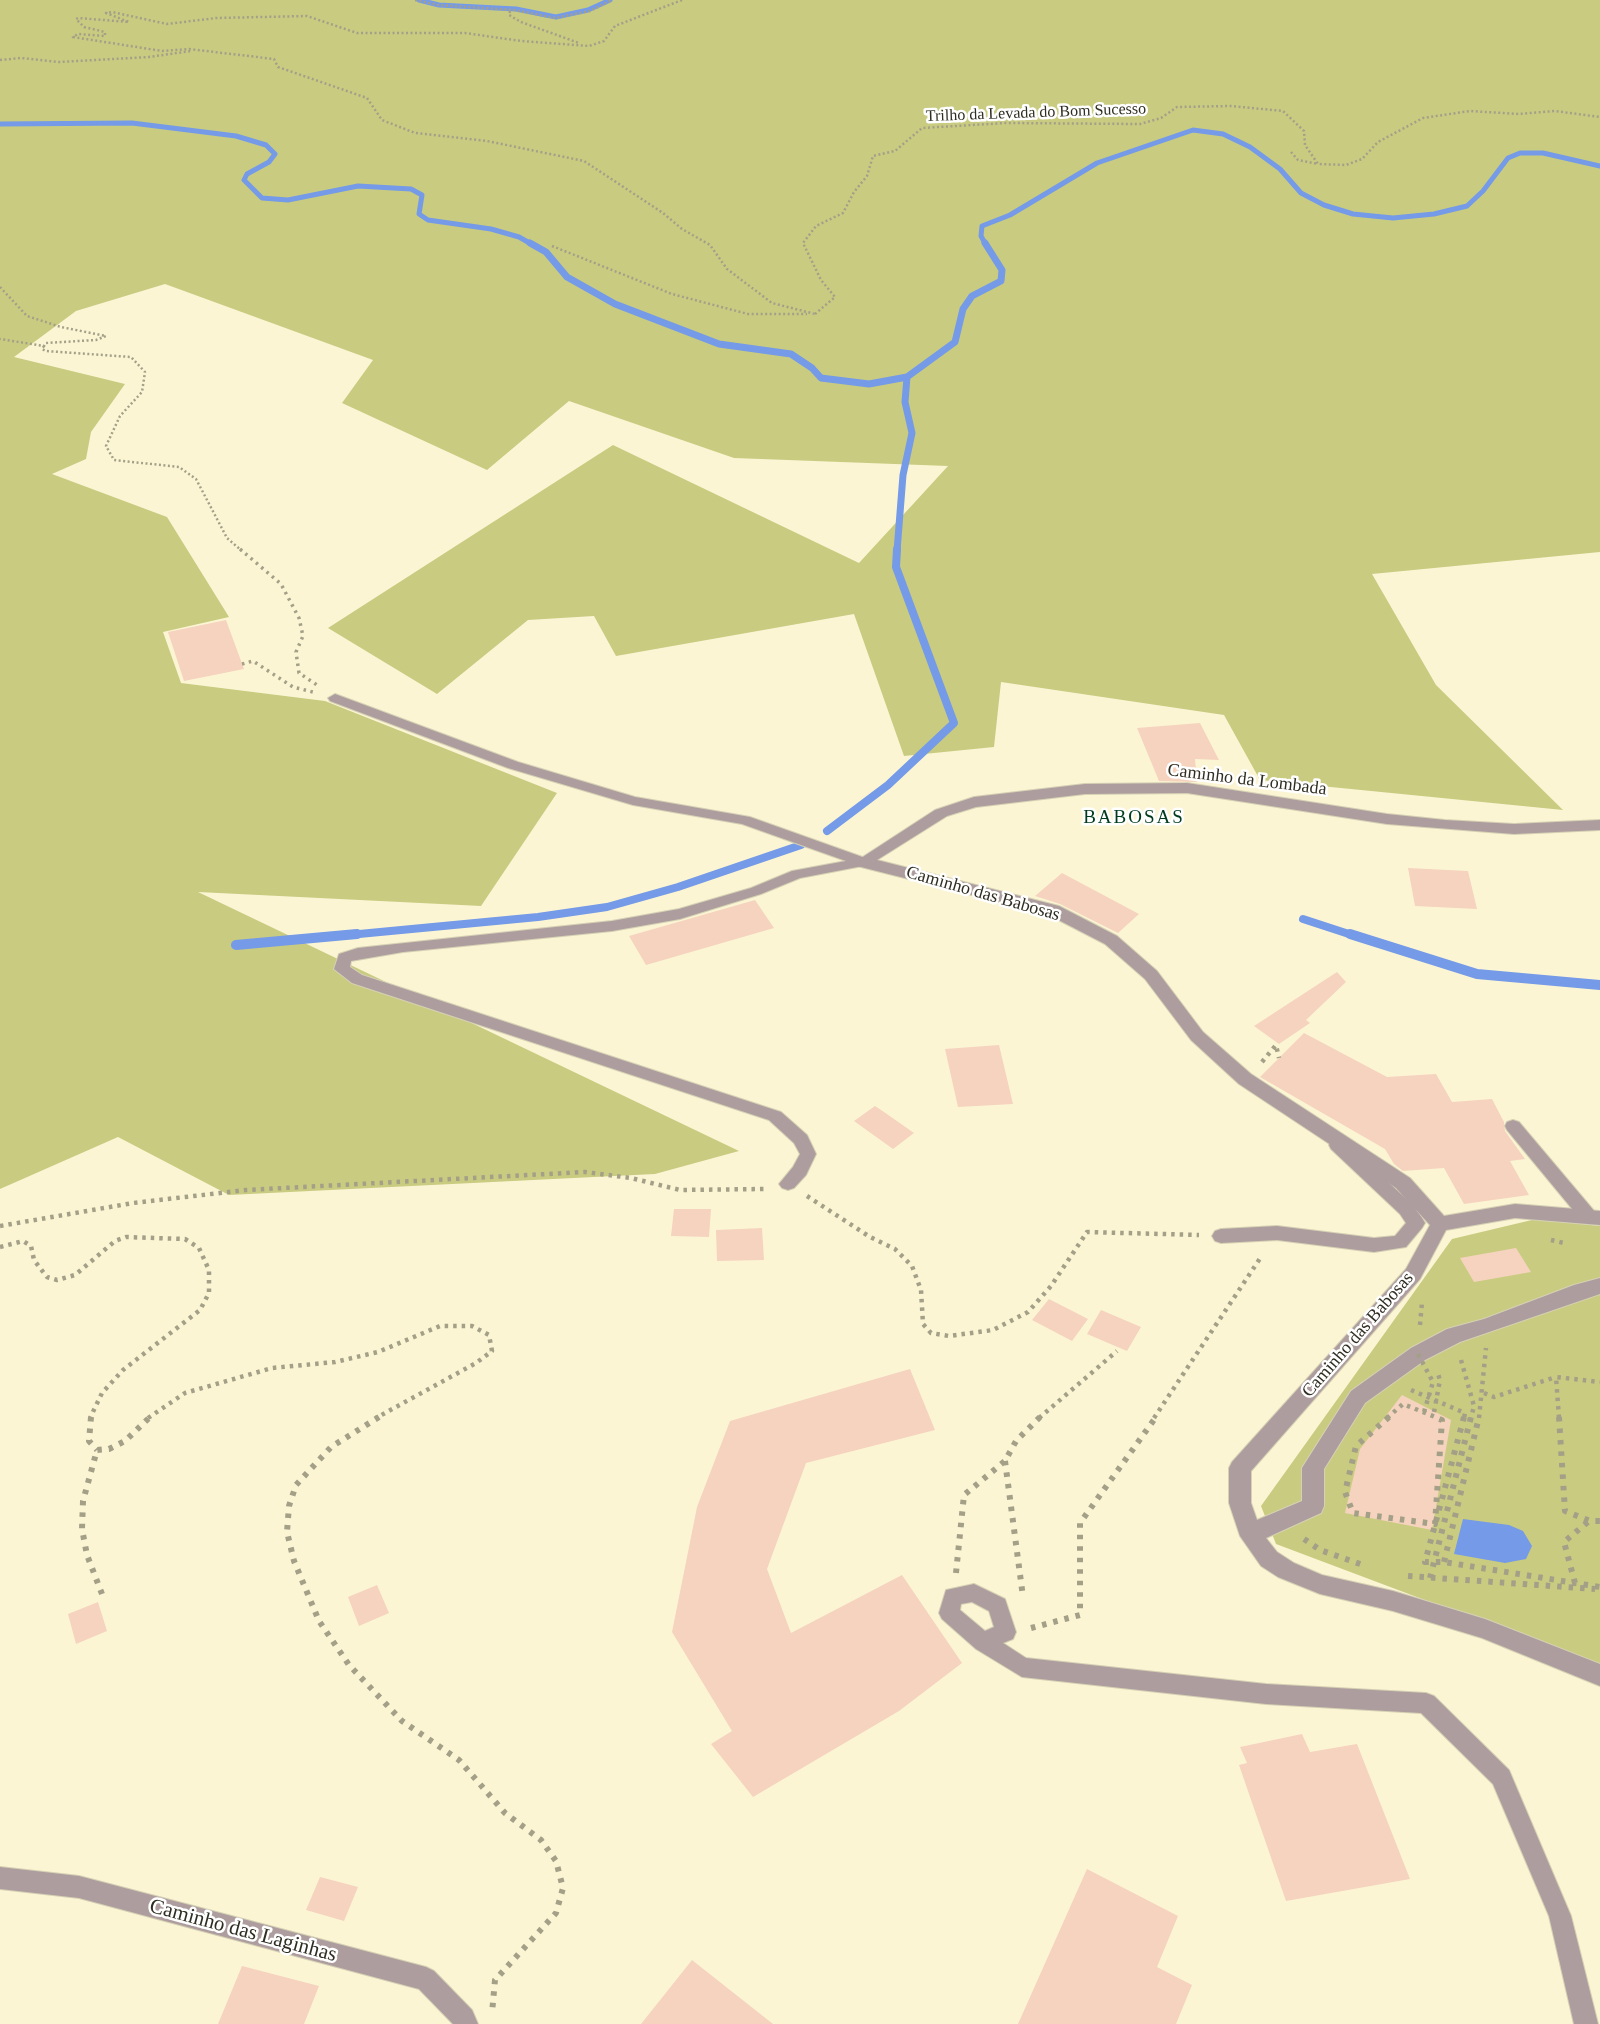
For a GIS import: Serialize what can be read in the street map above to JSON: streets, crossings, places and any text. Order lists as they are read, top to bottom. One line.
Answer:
{"streets":{"street":["Caminho da Lombada","Caminho das Babosas"],"lane":["Caminho das Laginhas"],"path":["Trilho da Levada do Bom Sucesso"]},"crossings":[["Caminho da Lombada","Caminho das Babosas"]],"districts":["BABOSAS"]}
